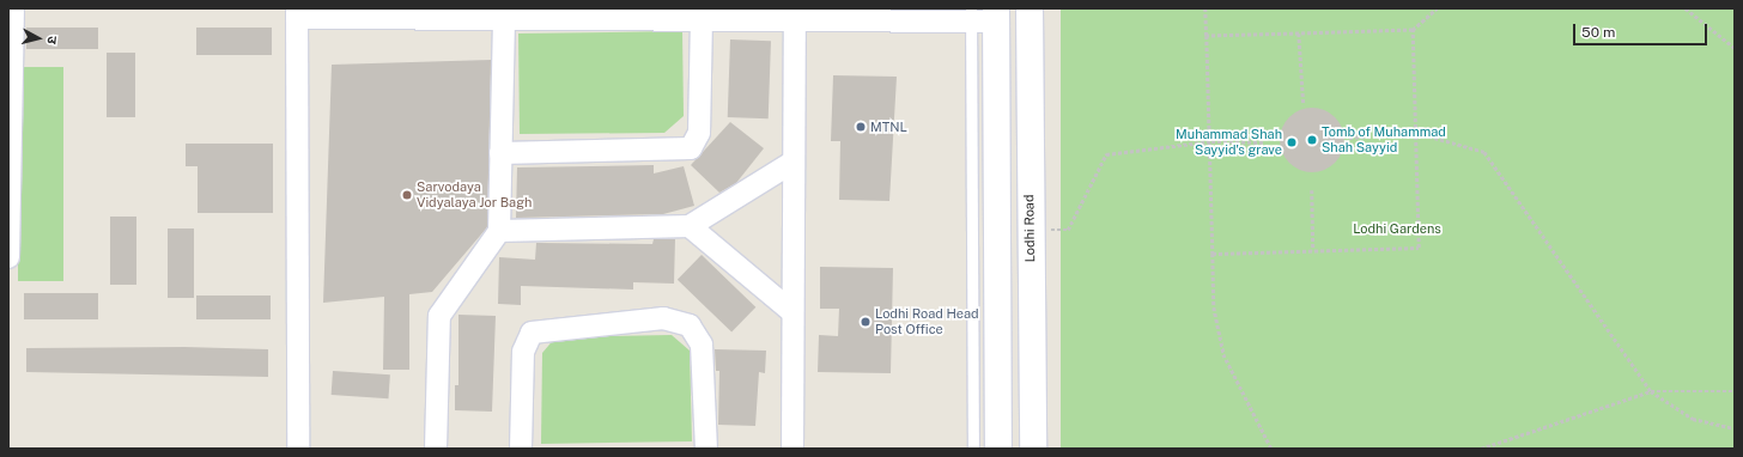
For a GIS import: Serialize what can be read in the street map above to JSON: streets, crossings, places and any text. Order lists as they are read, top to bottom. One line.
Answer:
{"streets":{"main road":["Lodhi Road"]},"parks":["Lodhi Gardens"],"places":["MTNL","Tomb of Muhammad Shah Sayyid","Muhammad Shah Sayyid's grave","Sarvodaya Vidyalaya Jor Bagh","Lodhi Road Head Post Office"],"scale_bar":"50 m","north":"right"}
